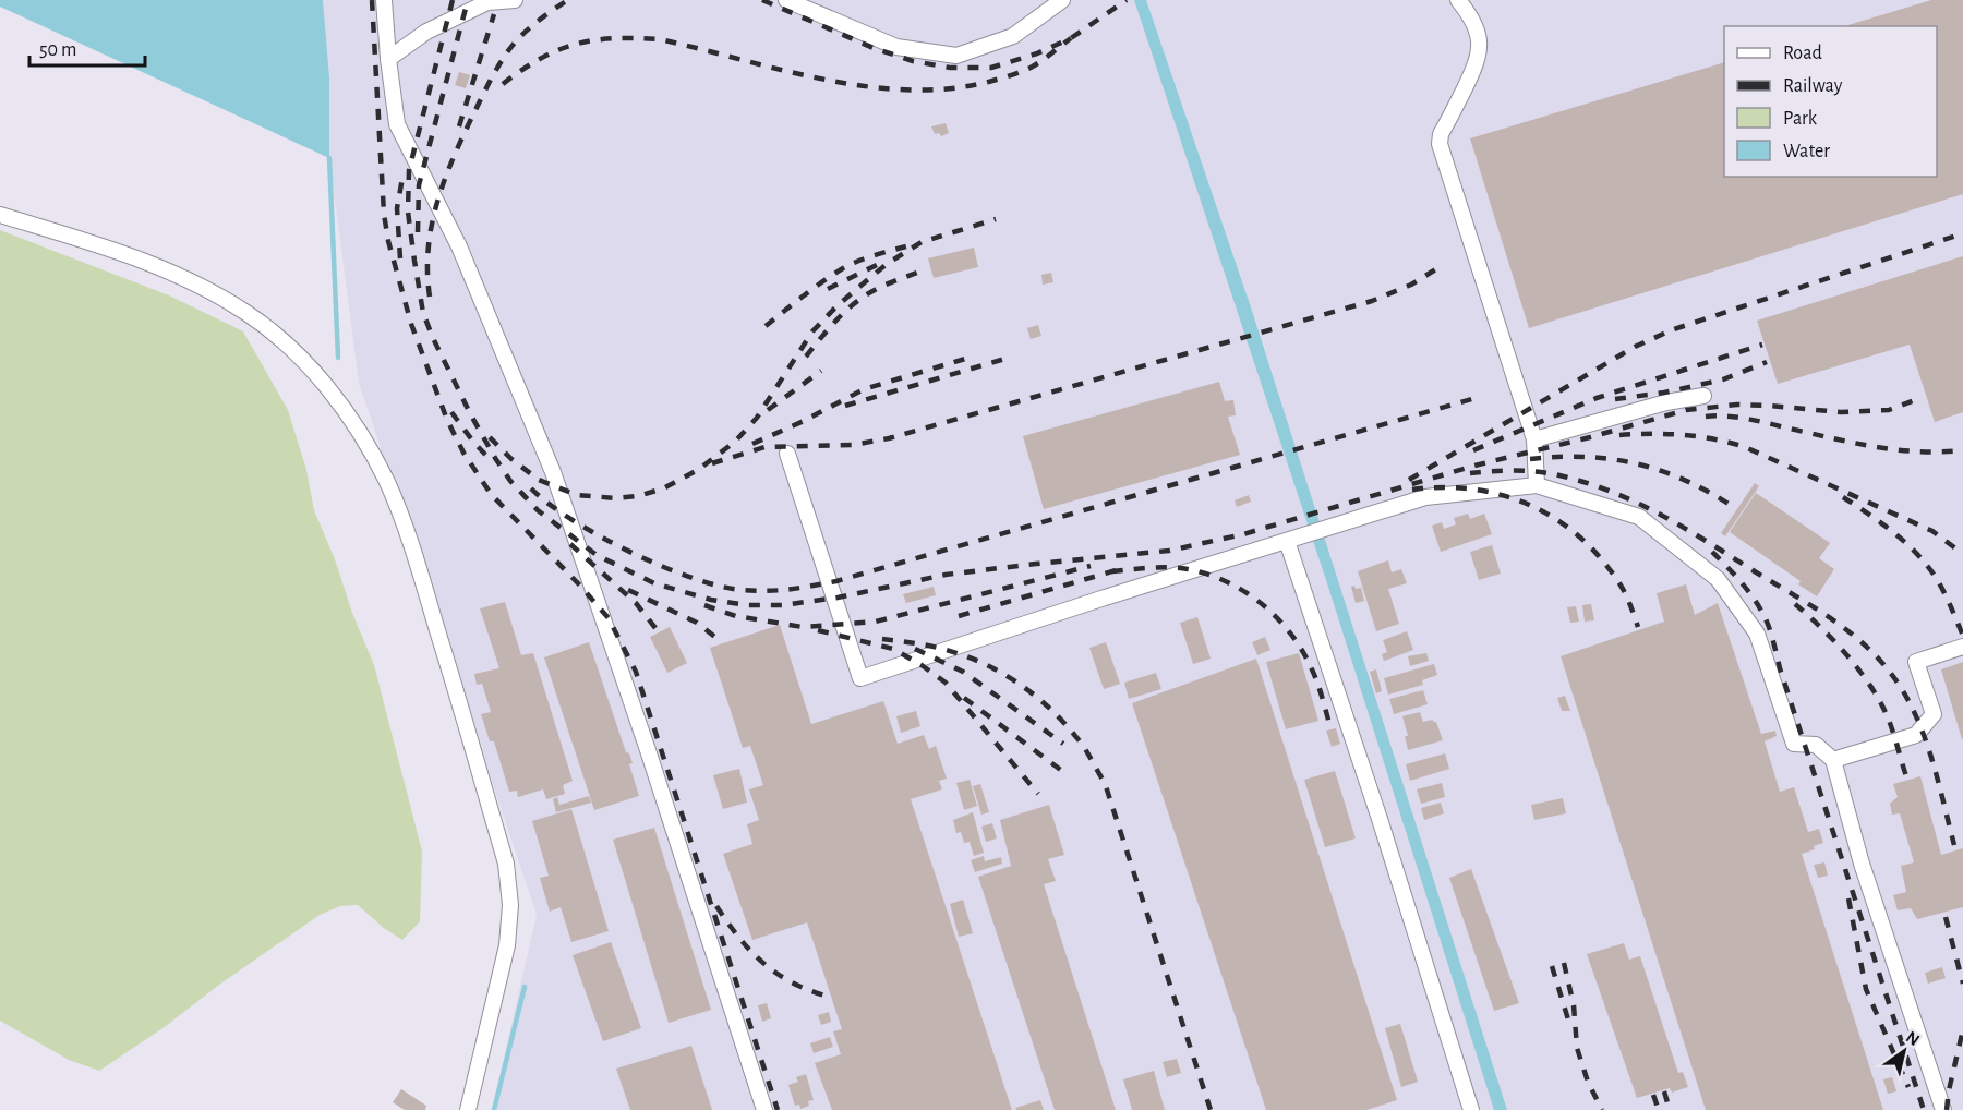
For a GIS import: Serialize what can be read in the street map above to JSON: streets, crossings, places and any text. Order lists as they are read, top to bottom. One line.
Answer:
{"legend":["Road","Railway","Park","Water"],"scale_bar":"50 m","north":"top right"}
